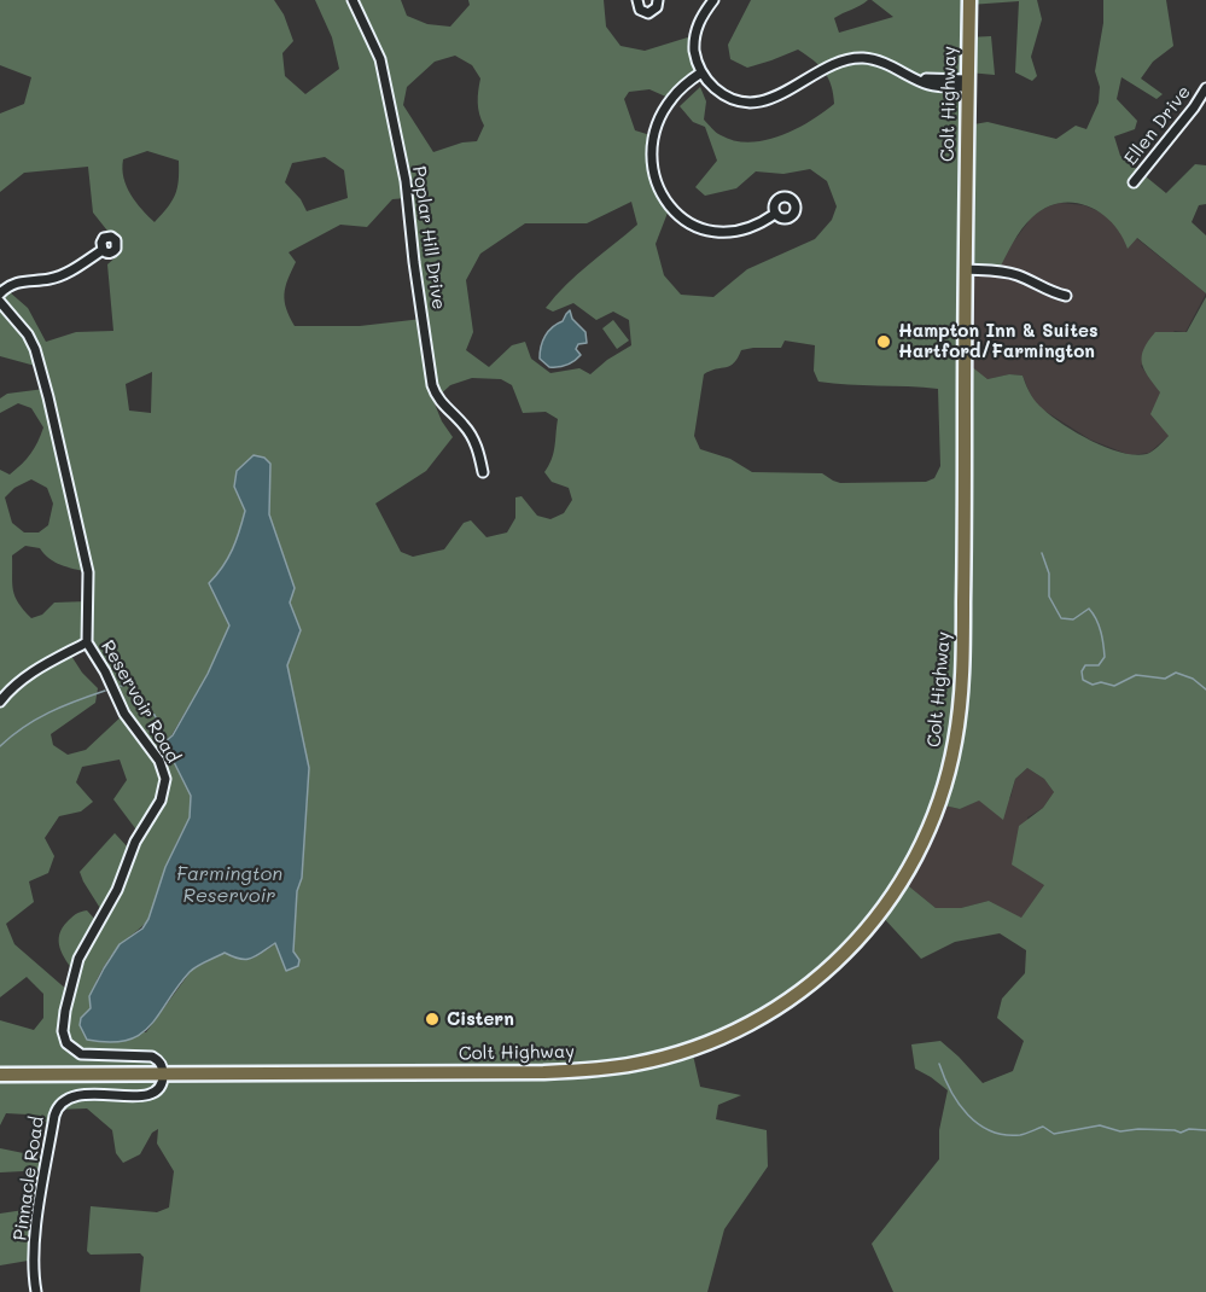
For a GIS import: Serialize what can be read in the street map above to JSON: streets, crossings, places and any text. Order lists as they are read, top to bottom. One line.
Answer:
{"streets":{"highway":["Colt Highway"],"street":["Ellen Drive","Poplar Hill Drive","Reservoir Road","Pinnacle Road"]},"crossings":[["Colt Highway","Reservoir Road"],["Colt Highway","Pinnacle Road"],["Reservoir Road","Pinnacle Road"]],"water":["Farmington Reservoir"],"places":["Hampton Inn & Suites Hartford/Farmington","Cistern"]}
